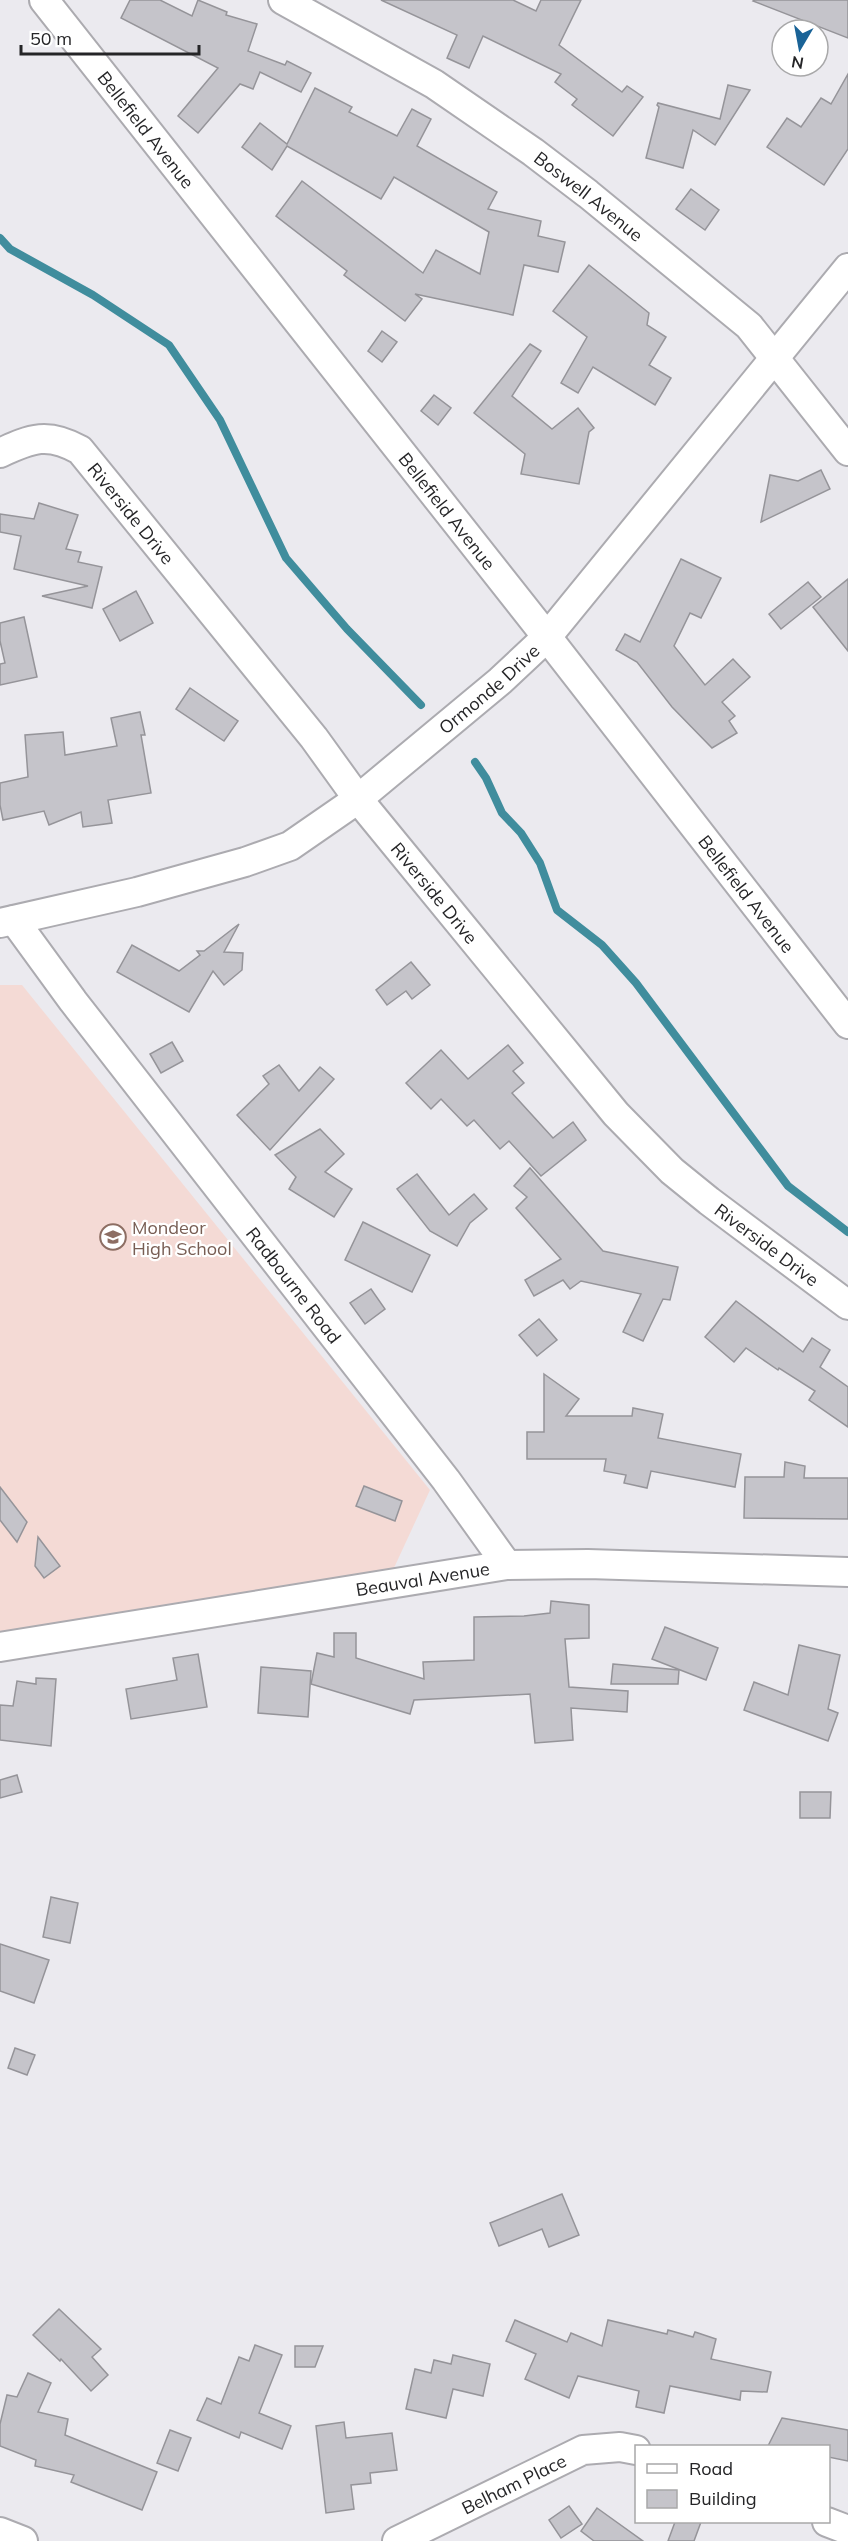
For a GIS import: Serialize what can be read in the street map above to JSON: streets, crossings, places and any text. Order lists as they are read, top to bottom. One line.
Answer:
{"streets":{"street":["Bellefield Avenue","Boswell Avenue","Riverside Drive","Ormonde Drive","Radbourne Road","Beauval Avenue","Belham Place"]},"crossings":[["Bellefield Avenue","Ormonde Drive"],["Boswell Avenue","Ormonde Drive"],["Riverside Drive","Ormonde Drive"],["Ormonde Drive","Radbourne Road"],["Radbourne Road","Beauval Avenue"]],"places":{"school or university":["Mondeor High School"]},"legend":["Road","Building"],"scale_bar":"50 m","north":"bottom"}
